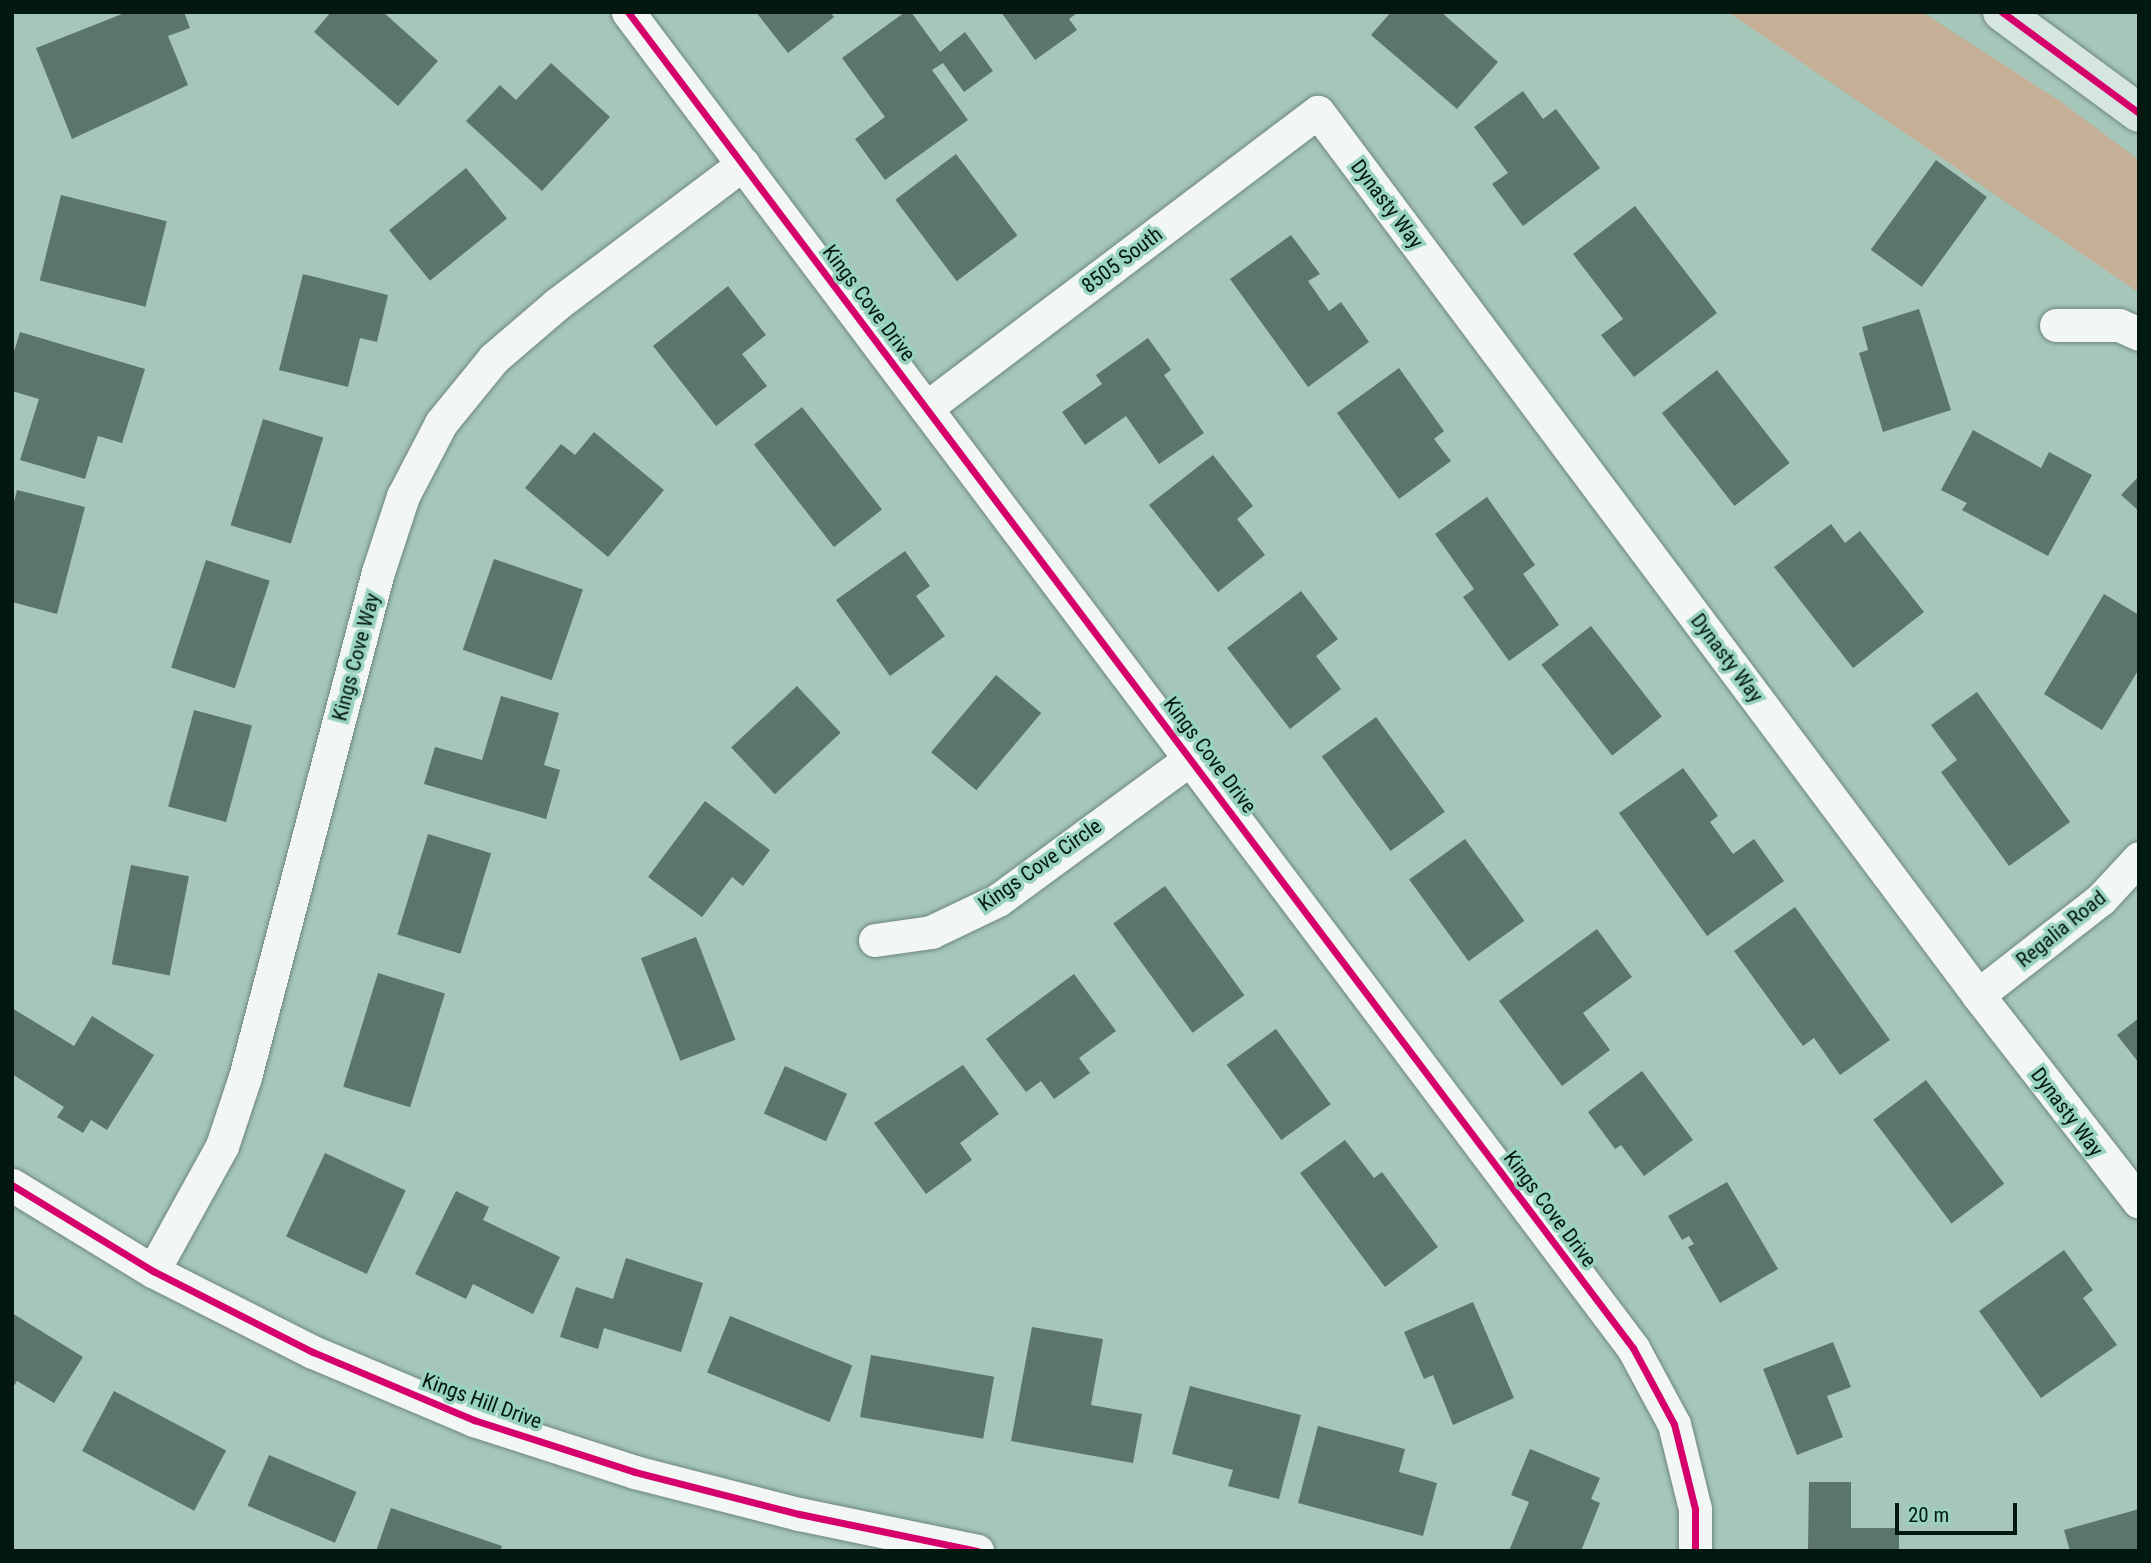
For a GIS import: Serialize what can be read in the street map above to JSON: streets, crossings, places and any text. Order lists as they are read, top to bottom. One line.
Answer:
{"streets":{"street":["Dynasty Way","8505 South","Kings Cove Drive","Kings Cove Way","Kings Cove Circle","Regalia Road","Kings Hill Drive"]},"crossings":[["Dynasty Way","8505 South"],["Dynasty Way","Regalia Road"],["8505 South","Kings Cove Drive"],["Kings Cove Drive","Kings Cove Way"],["Kings Cove Drive","Kings Cove Circle"],["Kings Cove Way","Kings Hill Drive"]],"scale_bar":"20 m"}
